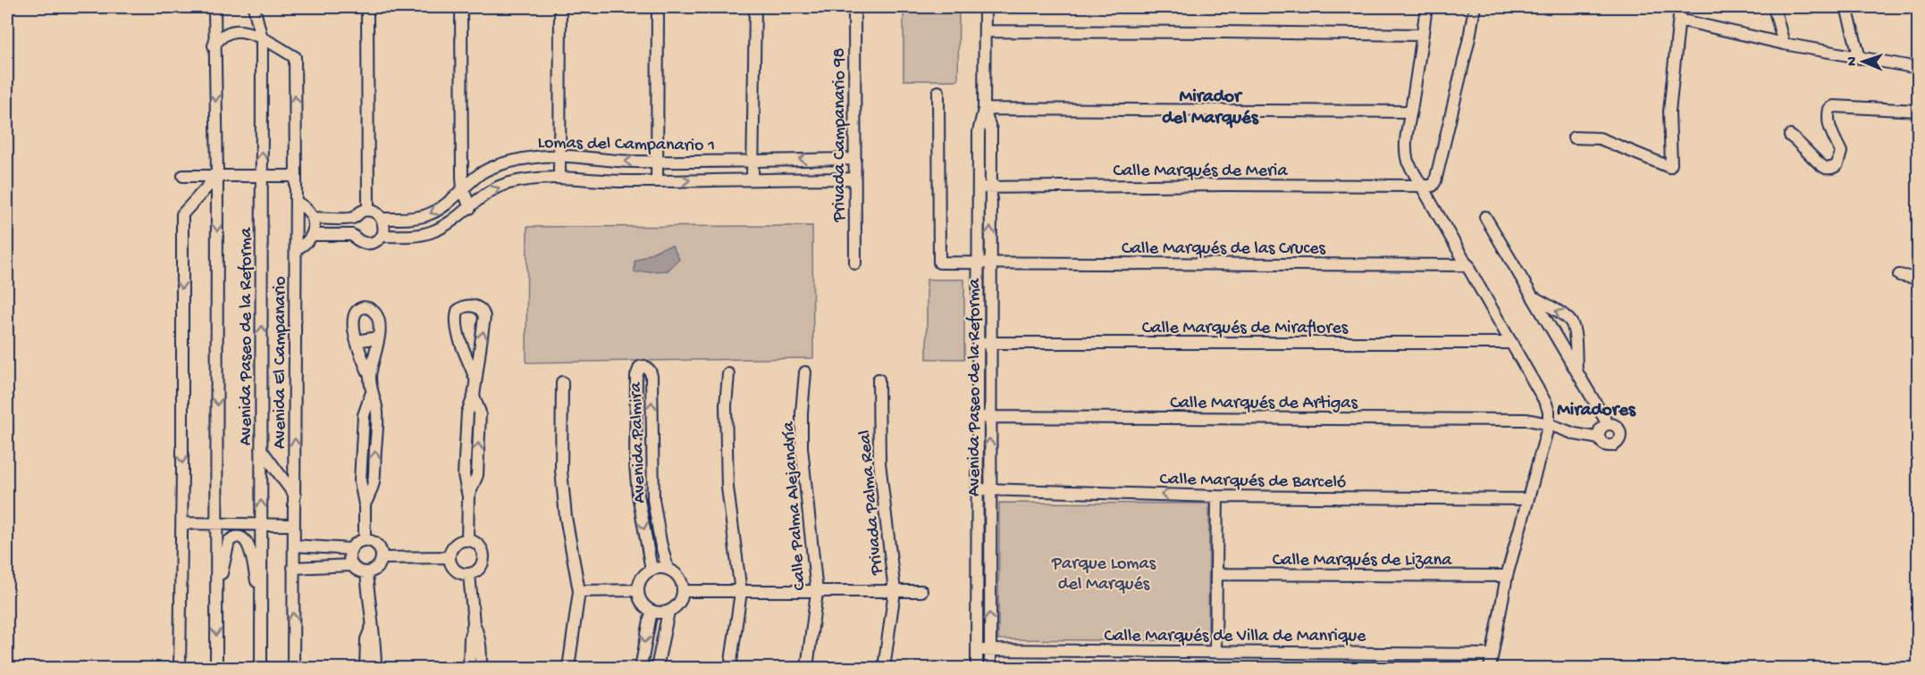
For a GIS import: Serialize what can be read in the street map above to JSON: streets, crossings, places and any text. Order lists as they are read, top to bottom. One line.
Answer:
{"streets":{"street":["Privada Campanario 98","Lomas del Campanario 1","Calle Marqués de Meria","Calle Marqués de las Cruces","Calle Marqués de Miraflores","Avenida Paseo de la Reforma","Avenida El Campanario","Calle Marqués de Artigas","Avenida Palmira","Calle Marqués de Barceló","Privada Palma Real","Calle Palma Alejandría","Calle Marqués de Lizana","Calle Marqués de Villa de Manrique"]},"crossings":[["Privada Campanario 98","Lomas del Campanario 1"],["Calle Marqués de Meria","Avenida Paseo de la Reforma"],["Calle Marqués de las Cruces","Avenida Paseo de la Reforma"],["Calle Marqués de Miraflores","Avenida Paseo de la Reforma"],["Avenida Paseo de la Reforma","Avenida El Campanario"],["Avenida Paseo de la Reforma","Calle Marqués de Artigas"],["Avenida Paseo de la Reforma","Calle Marqués de Barceló"],["Avenida Paseo de la Reforma","Calle Marqués de Villa de Manrique"]],"one_way":["Calle Marqués de Barceló"],"districts":["Mirador del Marqués","Miradores"],"parks":["Parque Lomas del Marqués"],"north":"left"}
